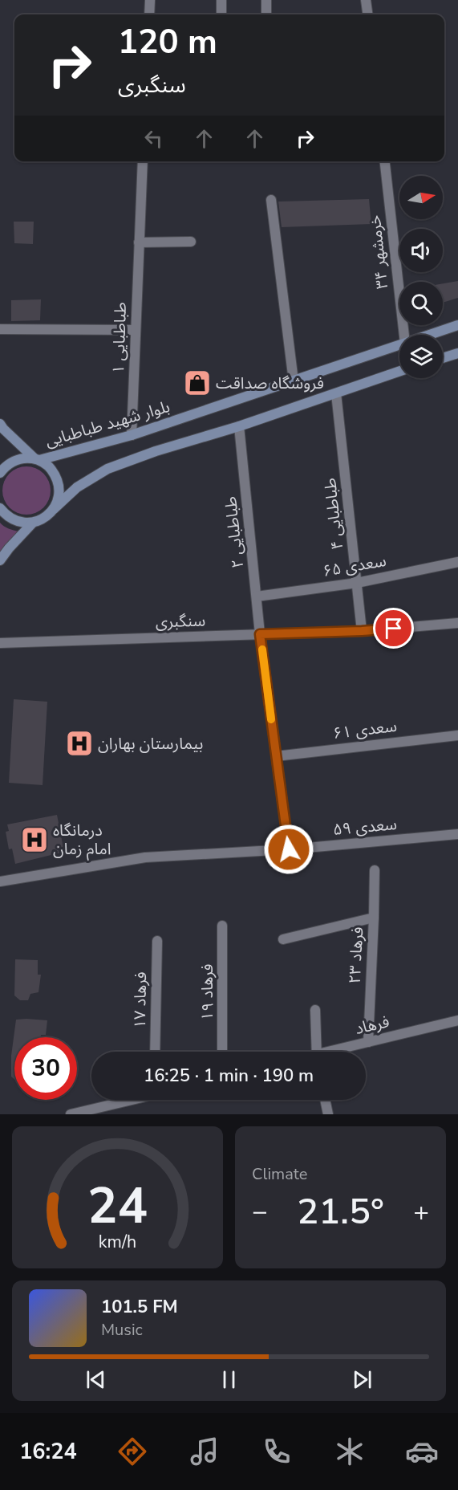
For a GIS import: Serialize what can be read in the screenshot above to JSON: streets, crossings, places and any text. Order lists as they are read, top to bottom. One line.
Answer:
{"streets":{"main road":["بلوار شهید طباطبایی"],"street":["خرمشهر ۳۴","طباطبایی ۱","طباطبایی ۴","طباطبایی ۲","سعدی ۶۵","سنگبری","سعدی ۶۱","سعدی ۵۹","فرهاد ۲۳","فرهاد ۱۹","فرهاد ۱۷","فرهاد"]},"crossings":[["طباطبایی ۱","بلوار شهید طباطبایی"],["طباطبایی ۴","سعدی ۶۵"],["طباطبایی ۴","سنگبری"],["طباطبایی ۲","سعدی ۶۵"],["طباطبایی ۲","سنگبری"],["طباطبایی ۲","سعدی ۶۱"],["طباطبایی ۲","سعدی ۵۹"],["فرهاد ۲۳","فرهاد"]],"places":{"shop":["فروشگاه صداقت"],"hospital":["بیمارستان بهاران","درمانگاه امام زمان"]},"north":"right","page":{"turn":["120 m","سنگبری"],"limit":"30","trip":"16:25 · 1 min · 190 m","tile":"Climate","heat":["−","21.5°","+"],"song":["101.5 FM","Music"],"tabs":"16:24","gauge":["24","km/h"]}}
